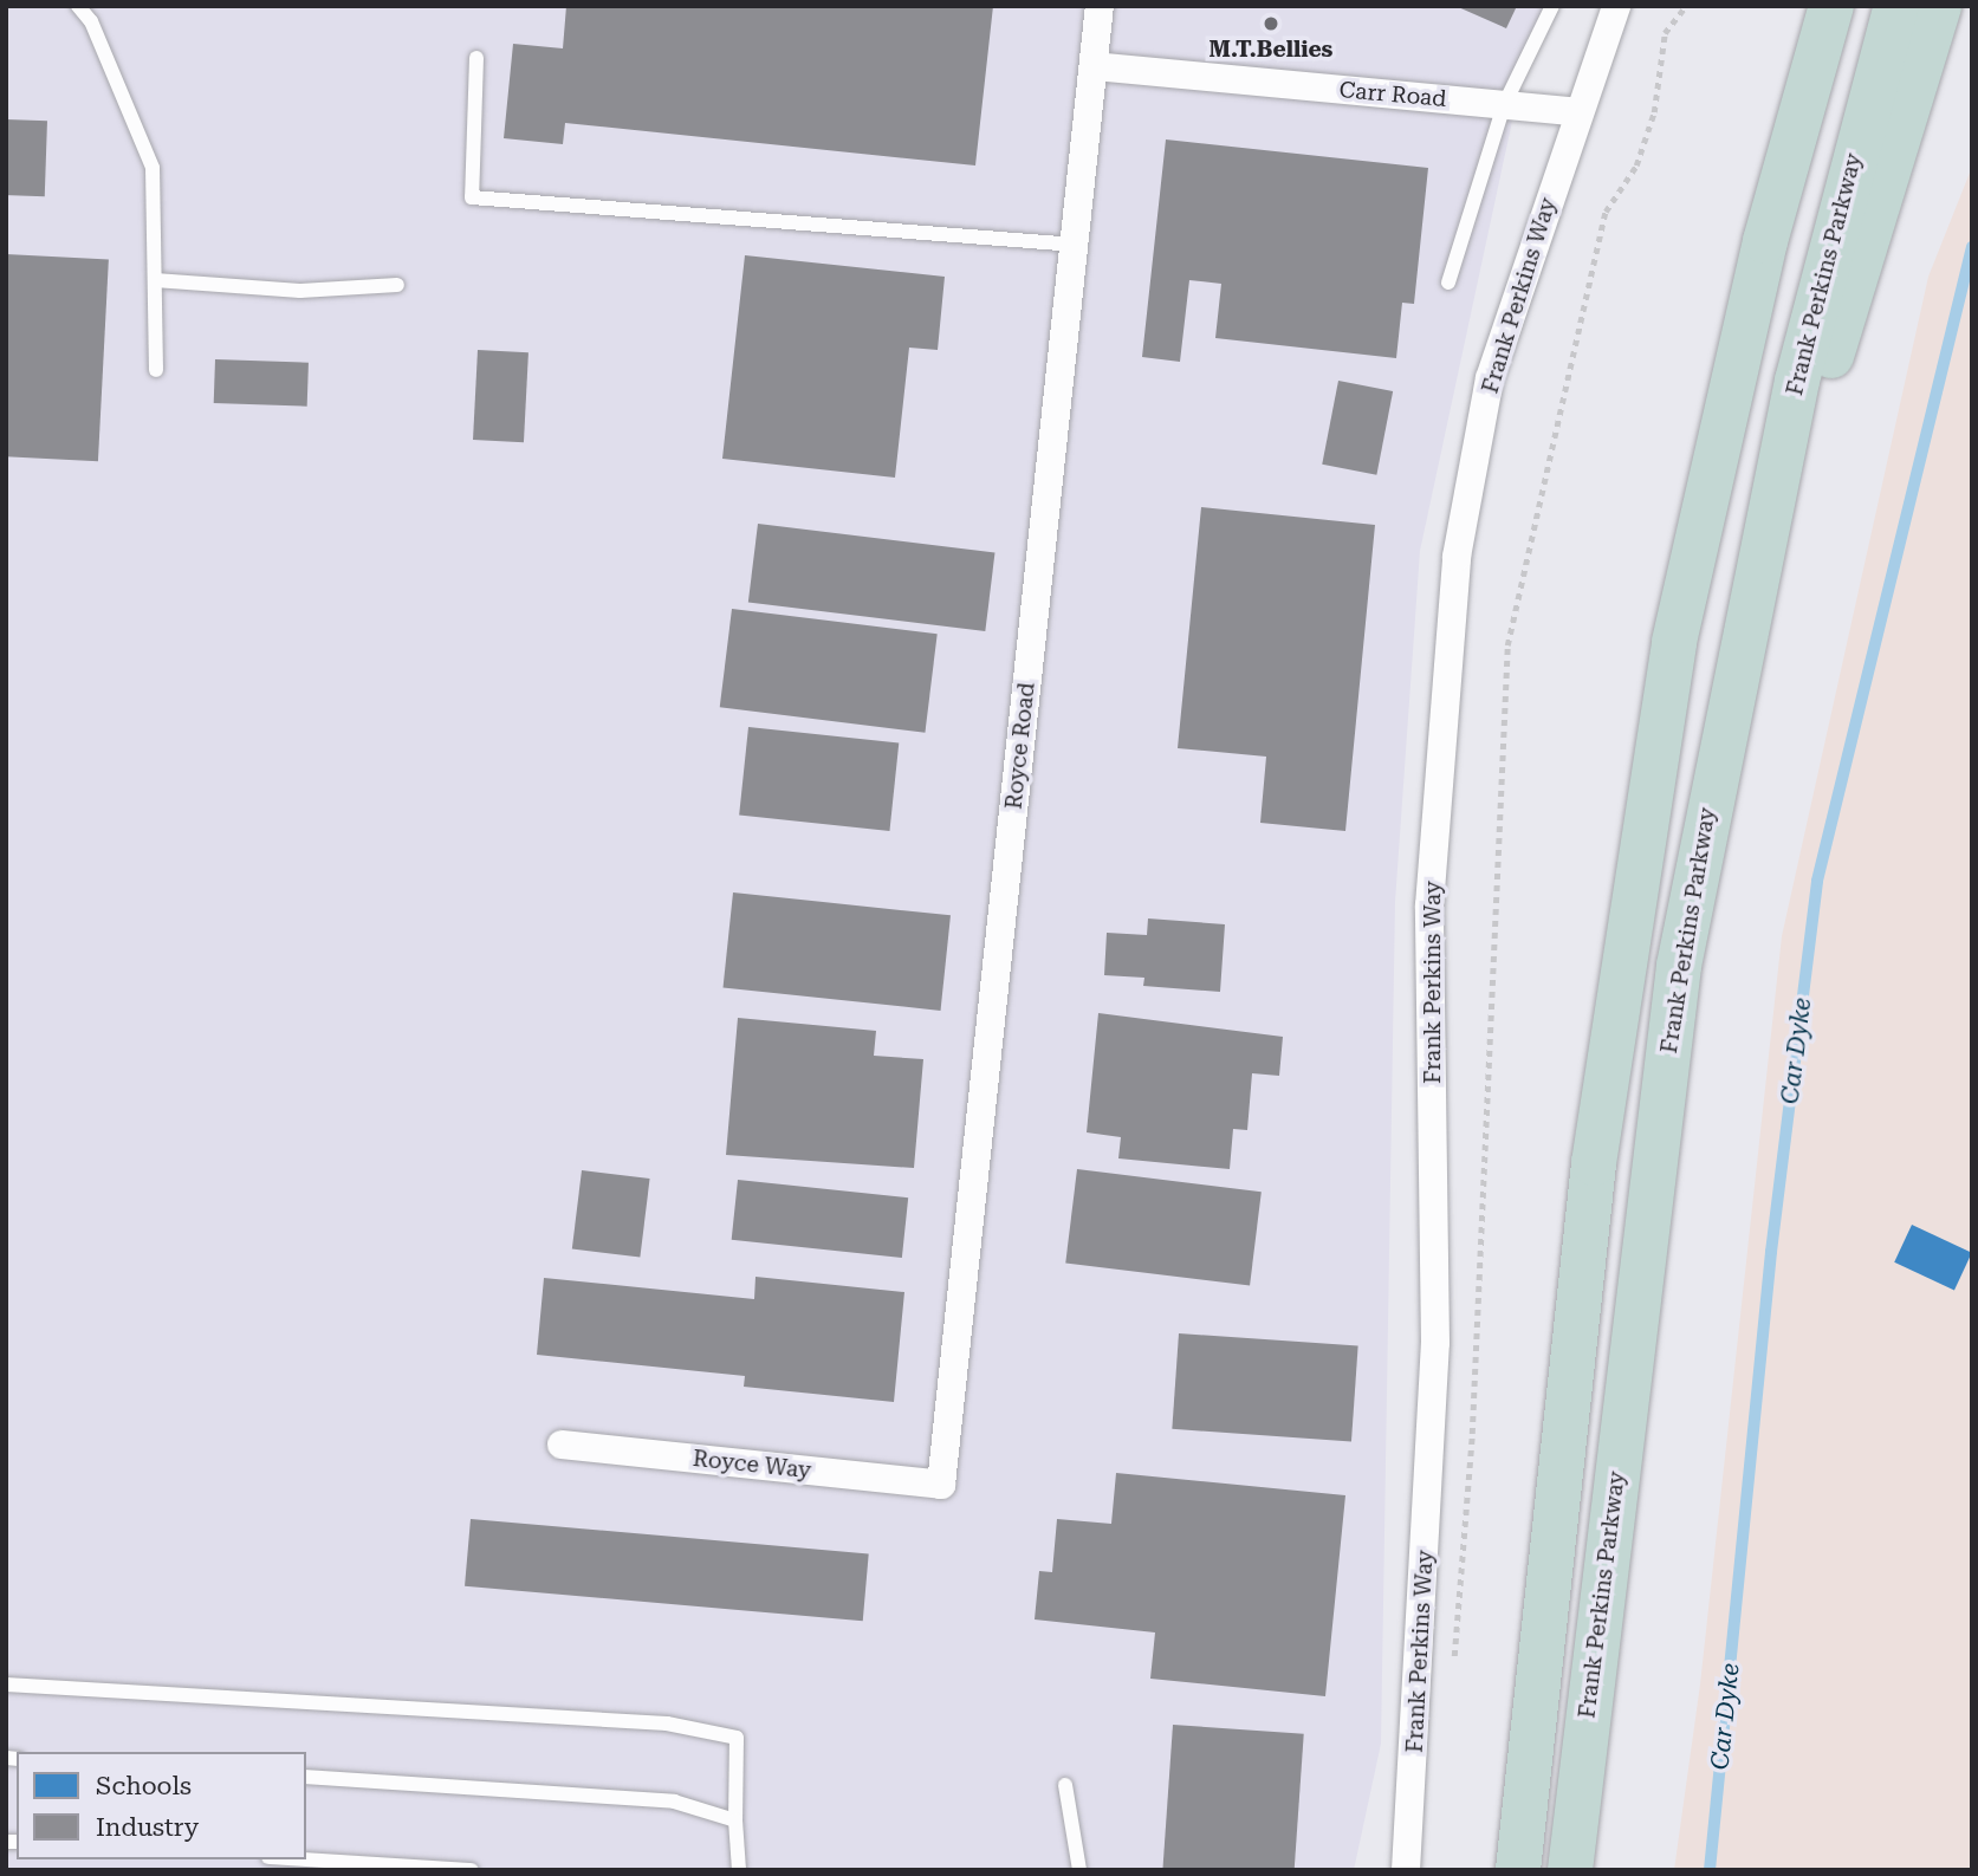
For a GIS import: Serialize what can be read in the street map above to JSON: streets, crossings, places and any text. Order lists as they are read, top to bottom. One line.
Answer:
{"streets":{"highway":["Frank Perkins Parkway"],"street":["Carr Road","Frank Perkins Way","Royce Road","Royce Way"]},"crossings":[["Carr Road","Frank Perkins Way"],["Carr Road","Royce Road"],["Royce Road","Royce Way"]],"water":["Car Dyke"],"places":["M.T.Bellies"],"legend":["Schools","Industry"]}
